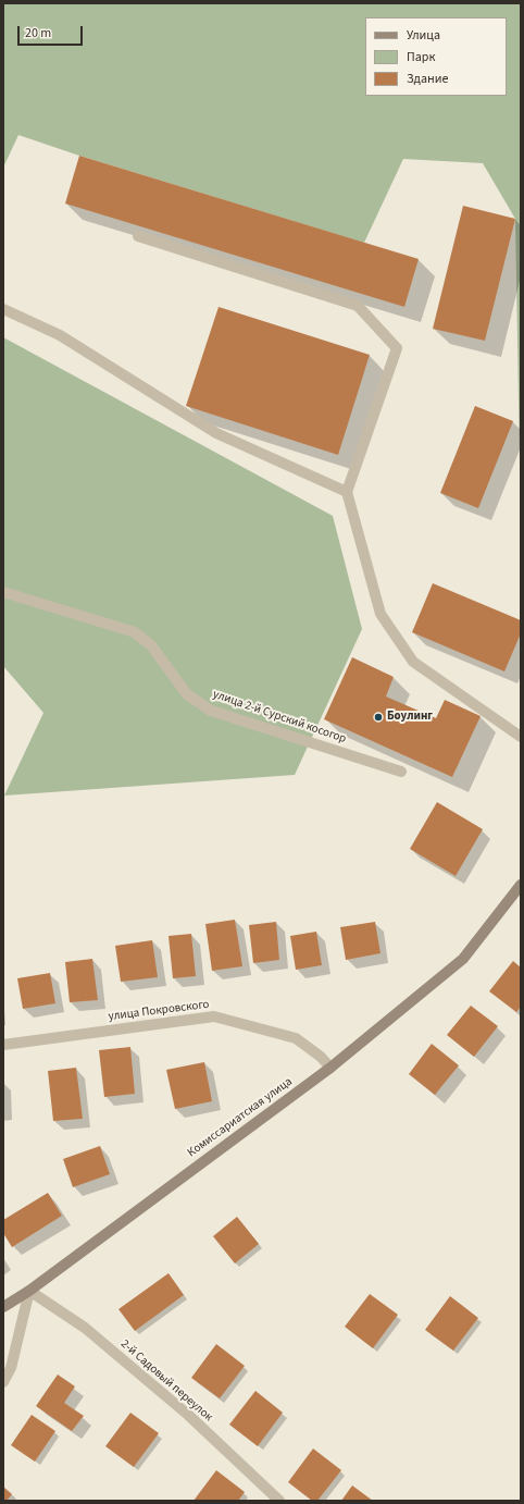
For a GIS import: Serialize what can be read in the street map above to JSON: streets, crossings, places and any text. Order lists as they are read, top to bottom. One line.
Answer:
{"streets":{"main road":["Комиссариатская улица"],"street":["улица 2-й Сурский косогор","улица Покровского","2-й Садовый переулок"]},"crossings":[["улица Покровского","Комиссариатская улица"],["Комиссариатская улица","2-й Садовый переулок"]],"places":["Боулинг"],"legend":["Улица","Парк","Здание"],"scale_bar":"20 m"}
